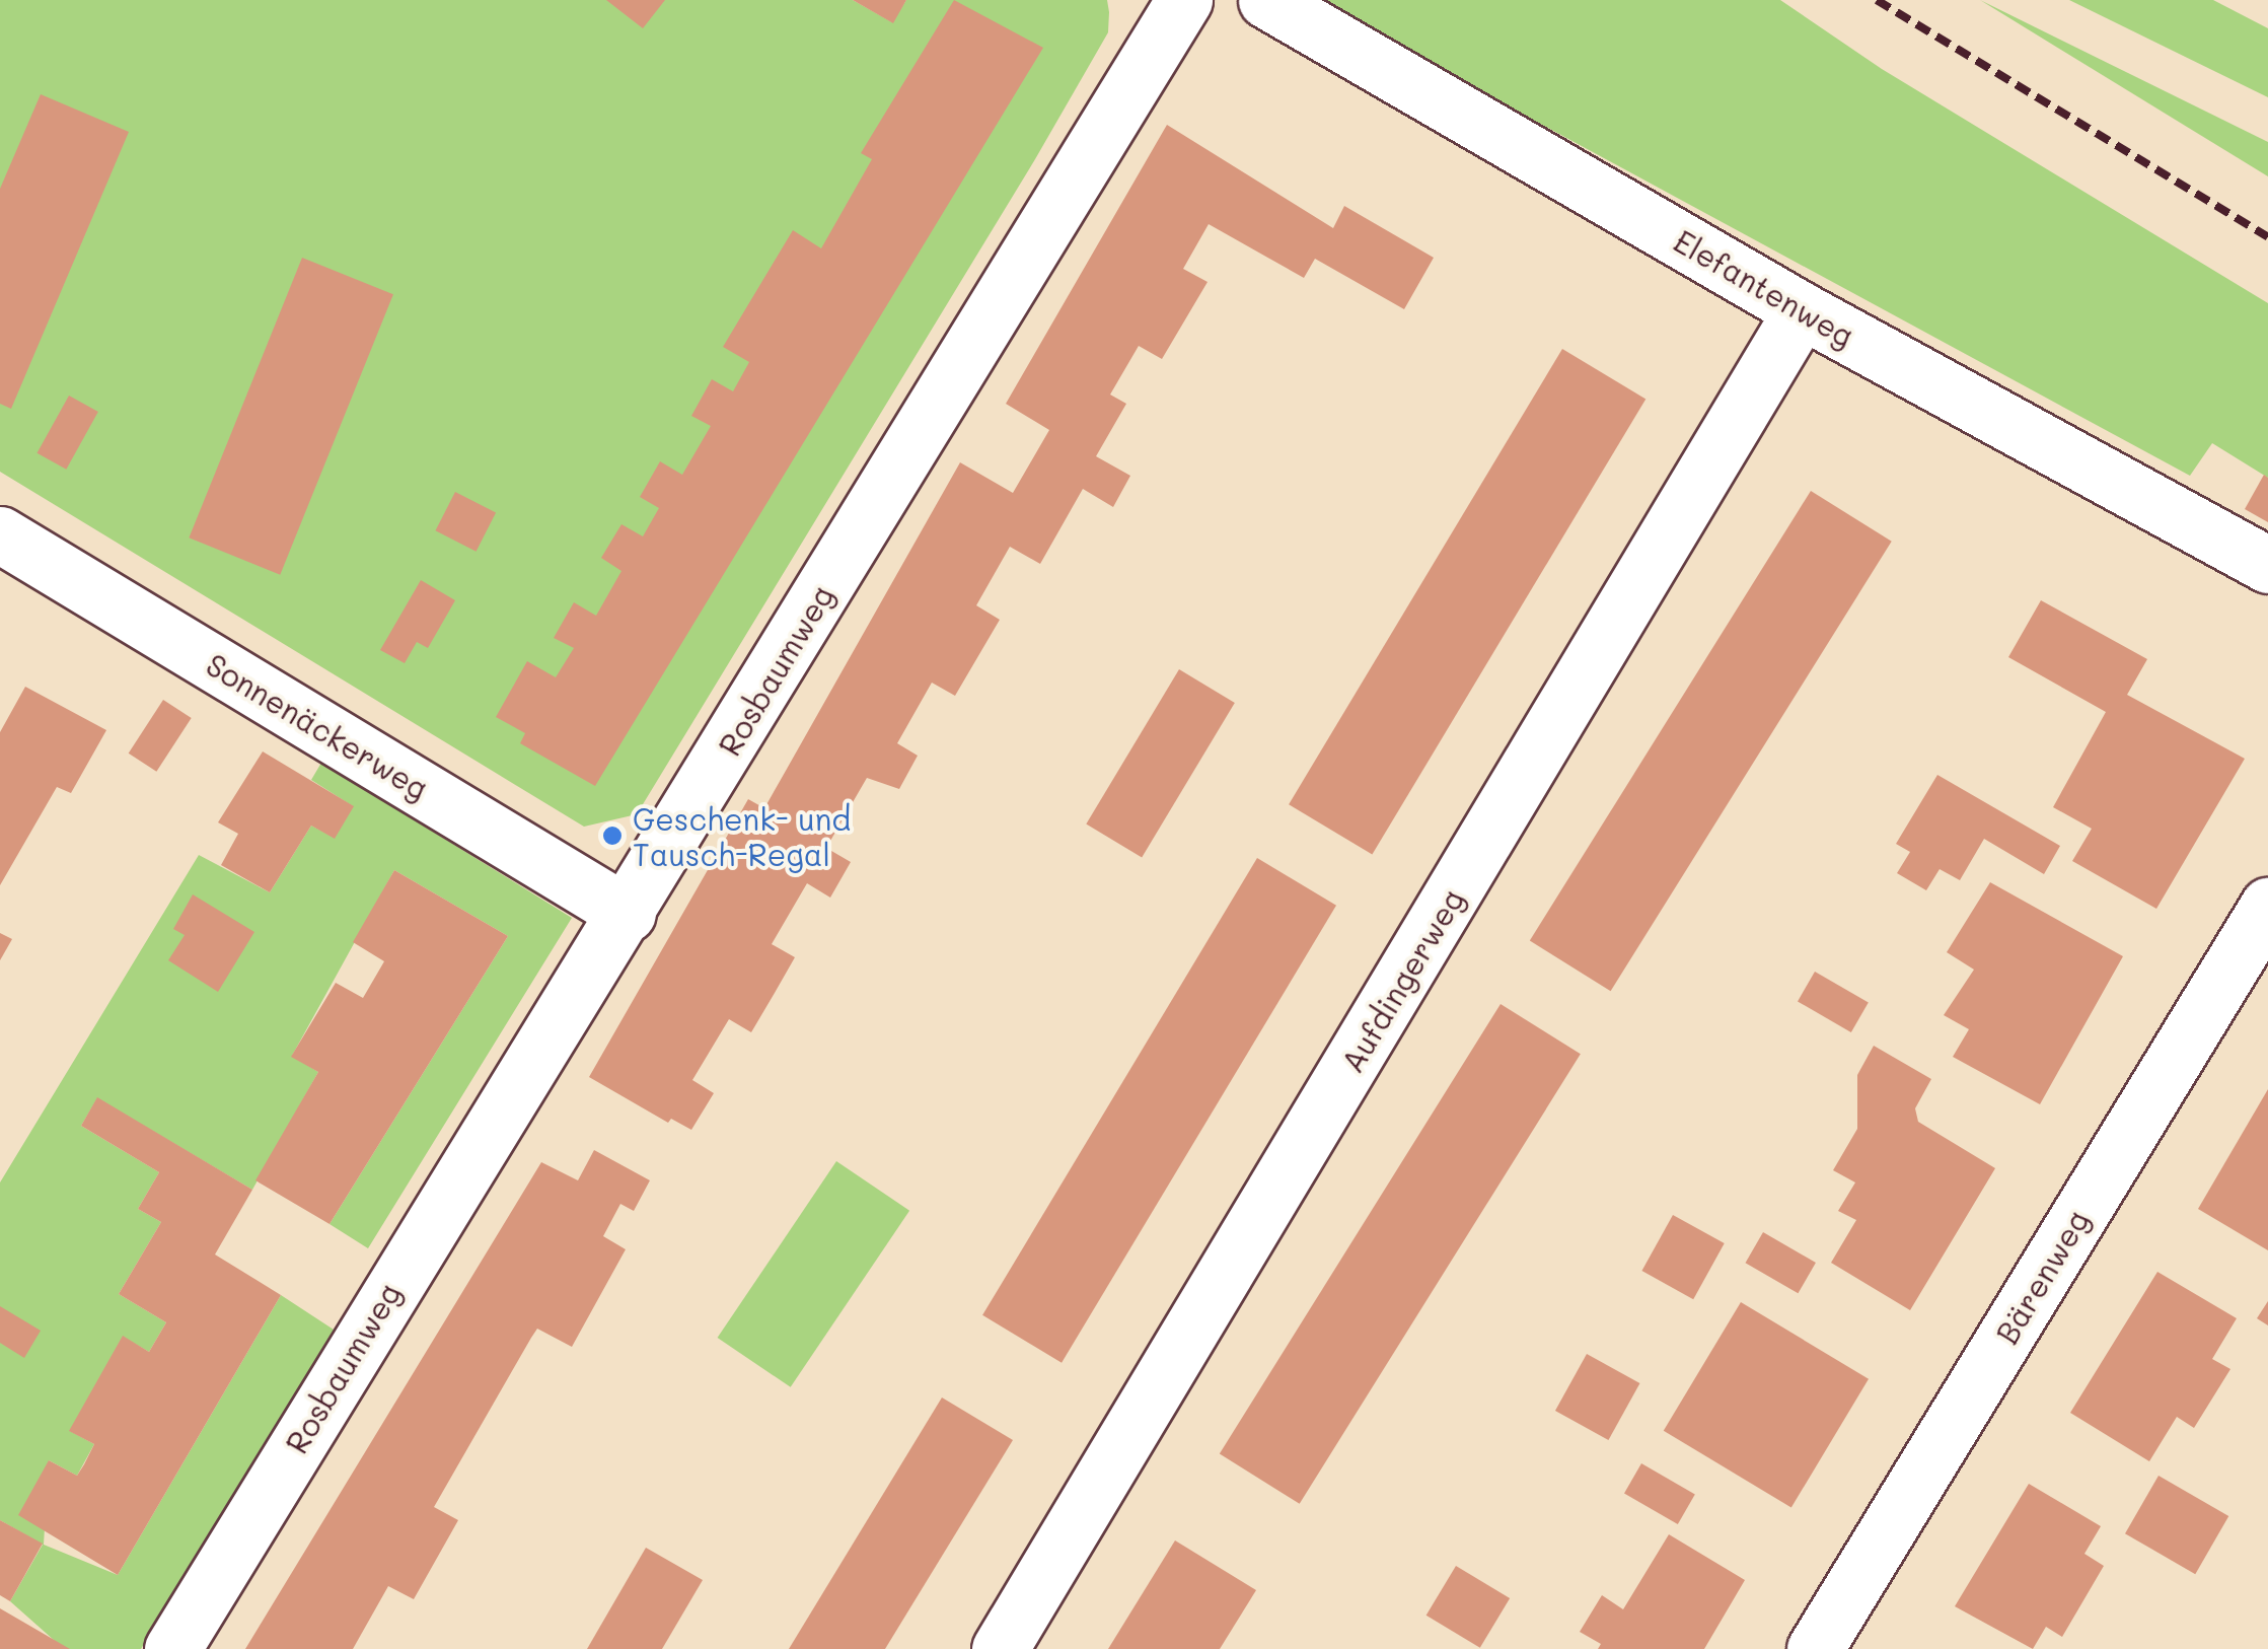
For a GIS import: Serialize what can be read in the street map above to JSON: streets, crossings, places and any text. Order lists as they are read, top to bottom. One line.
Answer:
{"streets":{"street":["Elefantenweg","Rosbaumweg","Sonnenäckerweg","Aufdingerweg","Bärenweg"]},"crossings":[["Elefantenweg","Aufdingerweg"],["Rosbaumweg","Sonnenäckerweg"]],"places":["Geschenk- und Tausch-Regal"]}
